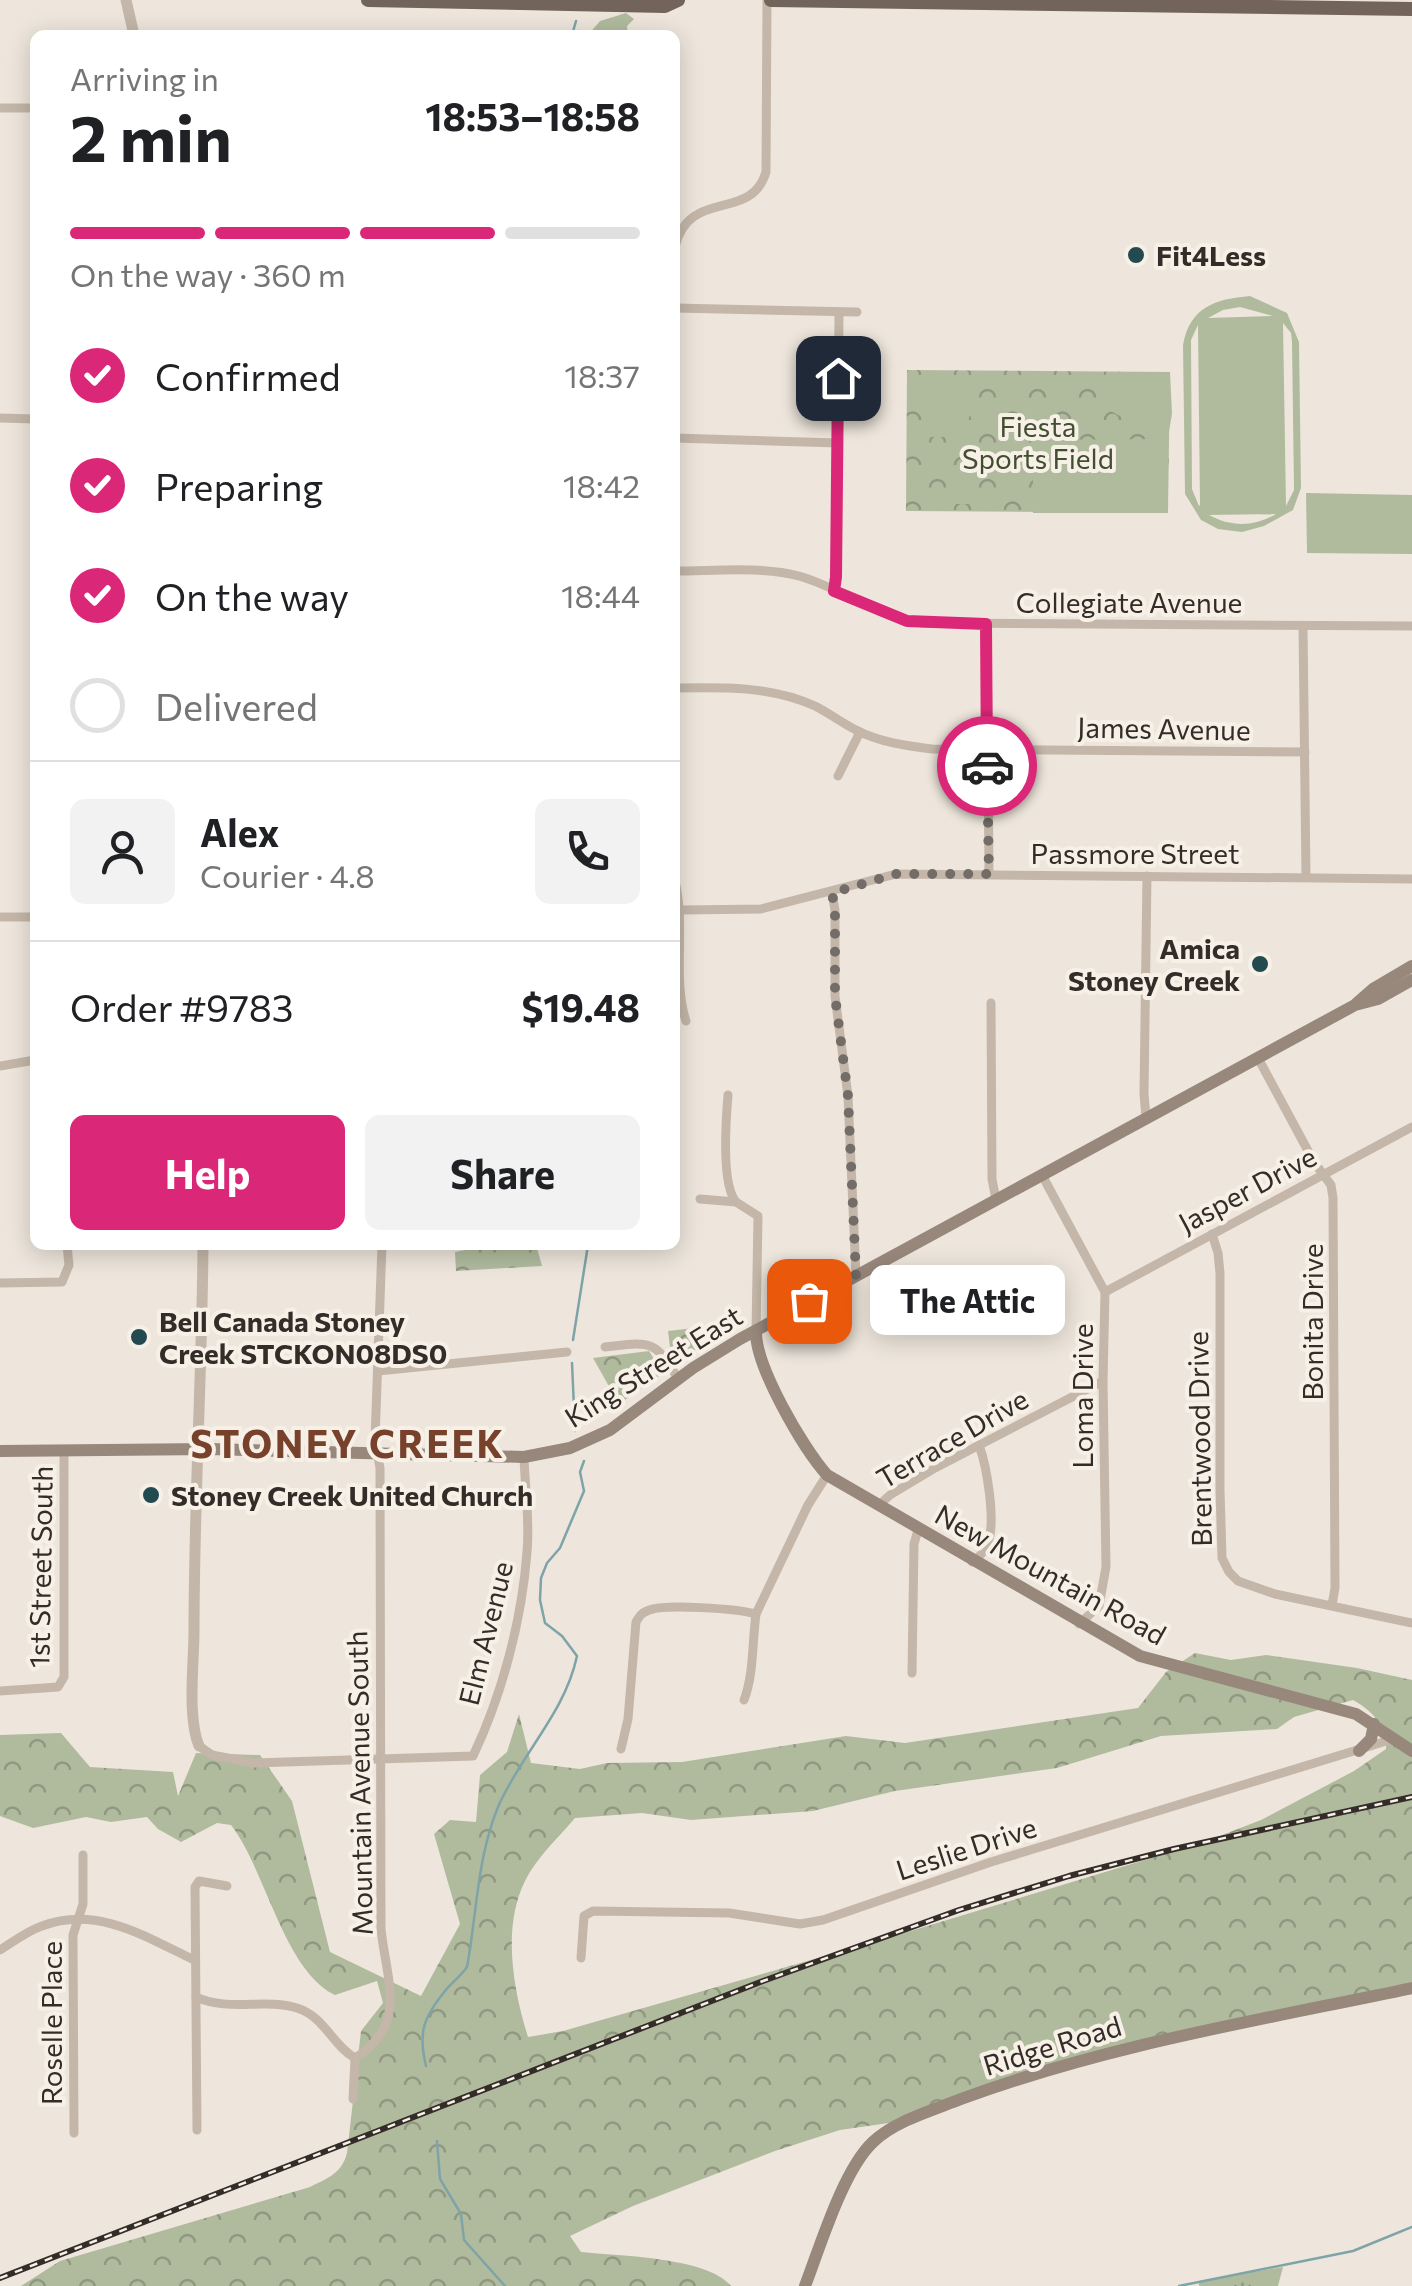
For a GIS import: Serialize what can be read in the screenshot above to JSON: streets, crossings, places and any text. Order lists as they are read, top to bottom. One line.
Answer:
{"streets":{"main road":["King Street East","New Mountain Road","Ridge Road"],"street":["Collegiate Avenue","James Avenue","Passmore Street","Jasper Drive","Bonita Drive","Loma Drive","Terrace Drive","Brentwood Drive","1st Street South","Elm Avenue","Mountain Avenue South","Leslie Drive","Roselle Place"]},"crossings":[["Jasper Drive","Bonita Drive"],["Jasper Drive","Loma Drive"],["Jasper Drive","Brentwood Drive"],["Bonita Drive","King Street East"],["Bonita Drive","Brentwood Drive"],["King Street East","Loma Drive"],["King Street East","1st Street South"],["King Street East","New Mountain Road"],["King Street East","Elm Avenue"],["King Street East","Mountain Avenue South"],["Loma Drive","Terrace Drive"],["Loma Drive","New Mountain Road"],["Terrace Drive","New Mountain Road"],["New Mountain Road","Leslie Drive"],["Elm Avenue","Mountain Avenue South"]],"districts":["STONEY CREEK"],"parks":["Fiesta Sports Field"],"places":["Fit4Less","Amica Stoney Creek","The Attic","Bell Canada Stoney Creek STCKON08DS0","Stoney Creek United Church"],"page":{"heading":["2 min","Arriving in","18:53–18:58"],"panel":["Alex","Courier · 4.8","Order #9783","$19.48"],"bar":"On the way · 360 m","list":[["Confirmed","18:37"],["Preparing","18:42"],["On the way","18:44"],"Delivered"],"buttons":["Help","Share"],"bubble":"The Attic"}}
